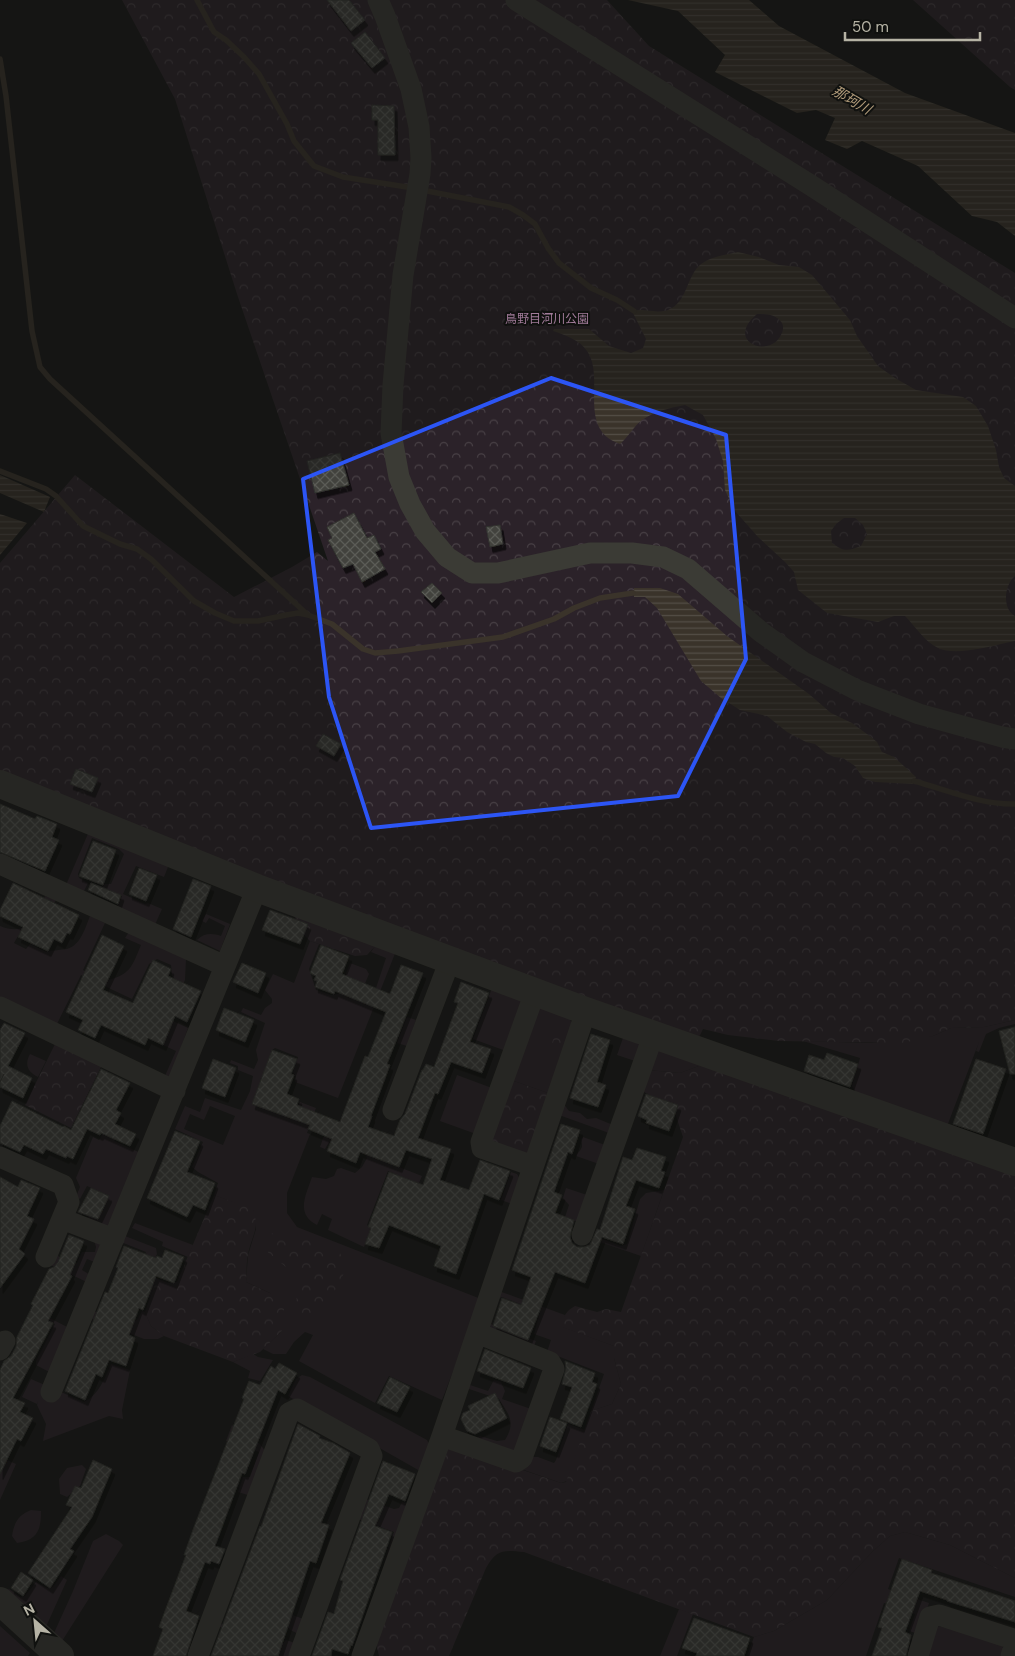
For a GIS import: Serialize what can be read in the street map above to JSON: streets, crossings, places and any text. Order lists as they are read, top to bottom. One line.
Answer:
{"water":["那珂川"],"parks":["鳥野目河川公園"],"scale_bar":"50 m","north":"top left"}
